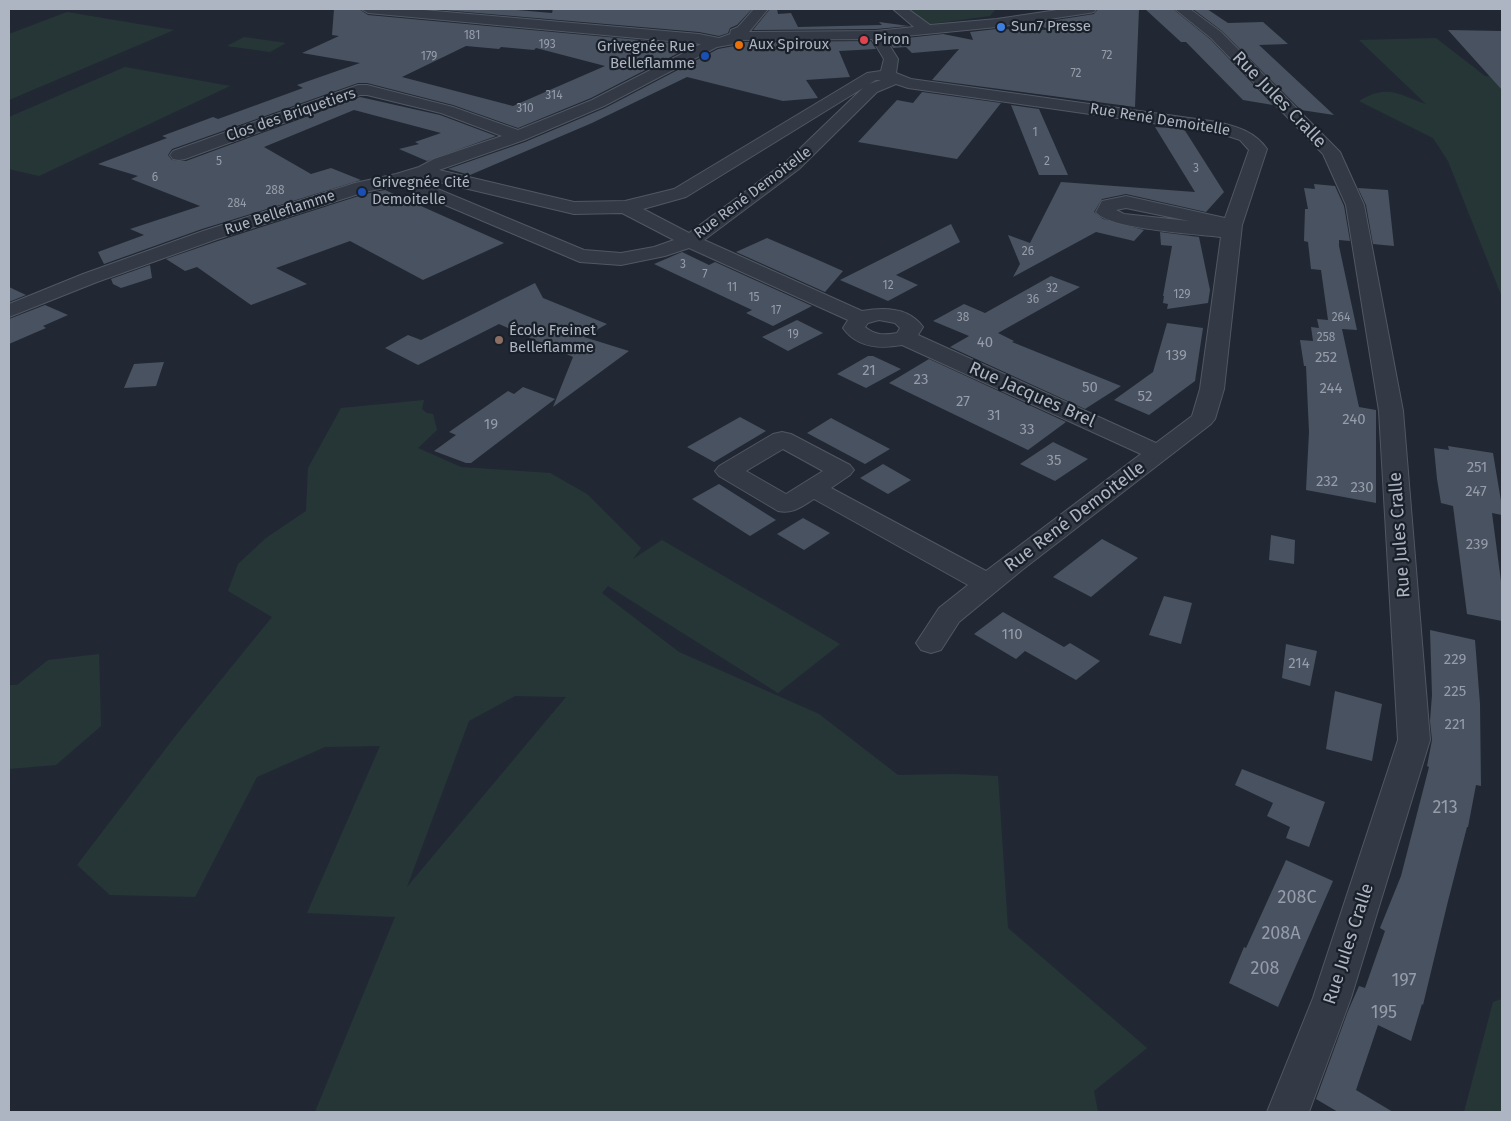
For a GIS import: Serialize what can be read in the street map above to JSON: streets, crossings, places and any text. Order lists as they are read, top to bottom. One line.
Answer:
{"streets":{"street":["Rue Jules Cralle","Clos des Briquetiers","Rue René Demoitelle","Rue Belleflamme","Rue Jacques Brel"]},"crossings":[["Rue René Demoitelle","Rue Belleflamme"],["Rue René Demoitelle","Rue Jacques Brel"]],"places":["Sun7 Presse","Piron","Aux Spiroux","Grivegnée Rue Belleflamme","Grivegnée Cité Demoitelle","École Freinet Belleflamme"],"house_numbers":["181","193","72","179","72","314","310","1","5","2","3","6","288","284","26","3","7","12","11","32","129","15","36","17","38","264","19","258","40","139","252","21","23","50","244","52","27","31","240","19","33","35","251","232","230","247","239","110","229","214","225","221","213","208C","208A","208","197","195"]}
